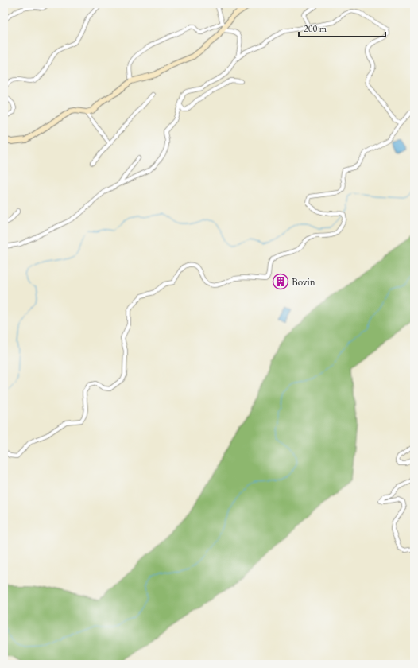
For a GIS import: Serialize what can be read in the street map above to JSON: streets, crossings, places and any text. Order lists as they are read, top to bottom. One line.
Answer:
{"places":{"building":["Bovin"]},"scale_bar":"200 m"}
